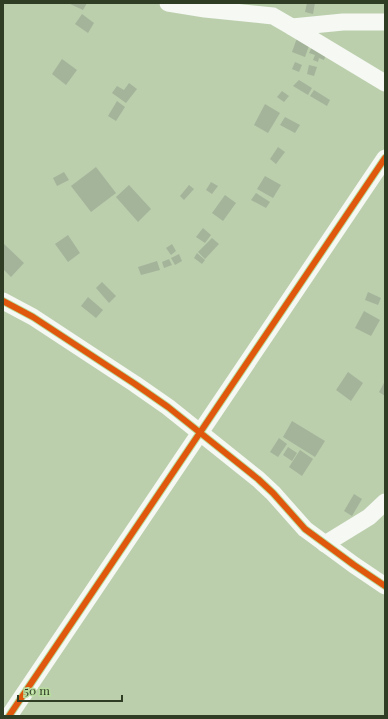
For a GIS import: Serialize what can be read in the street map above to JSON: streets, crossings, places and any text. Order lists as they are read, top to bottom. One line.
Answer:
{"scale_bar":"50 m"}
